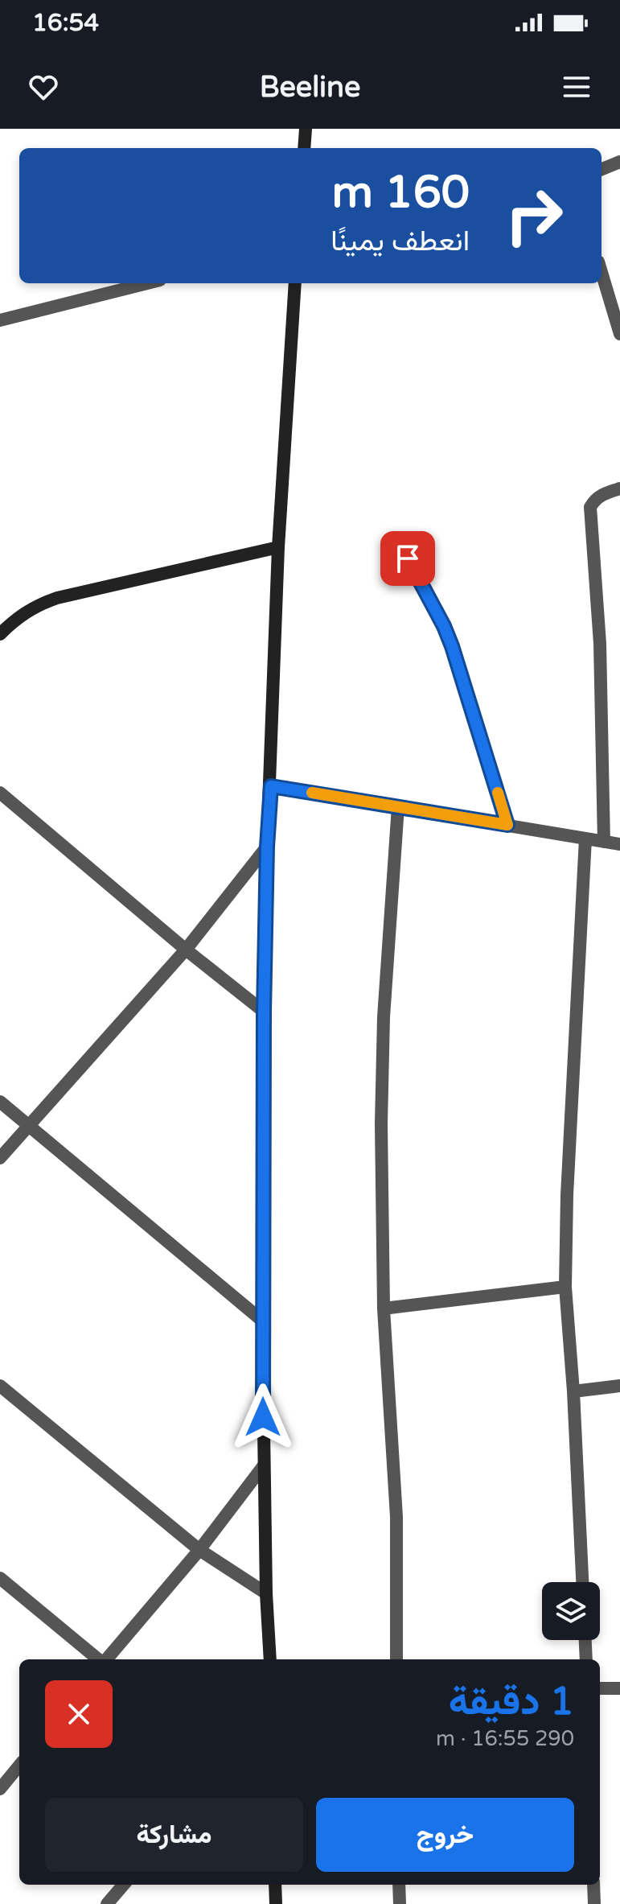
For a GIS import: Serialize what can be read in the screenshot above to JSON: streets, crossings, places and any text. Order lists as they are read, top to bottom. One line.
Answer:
{"page":{"status":"16:54","header":"Beeline","turn":["160 m","انعطف يمينًا"],"heading":["1 دقيقة","290 m · 16:55"],"buttons":["خروج","مشاركة"]}}
